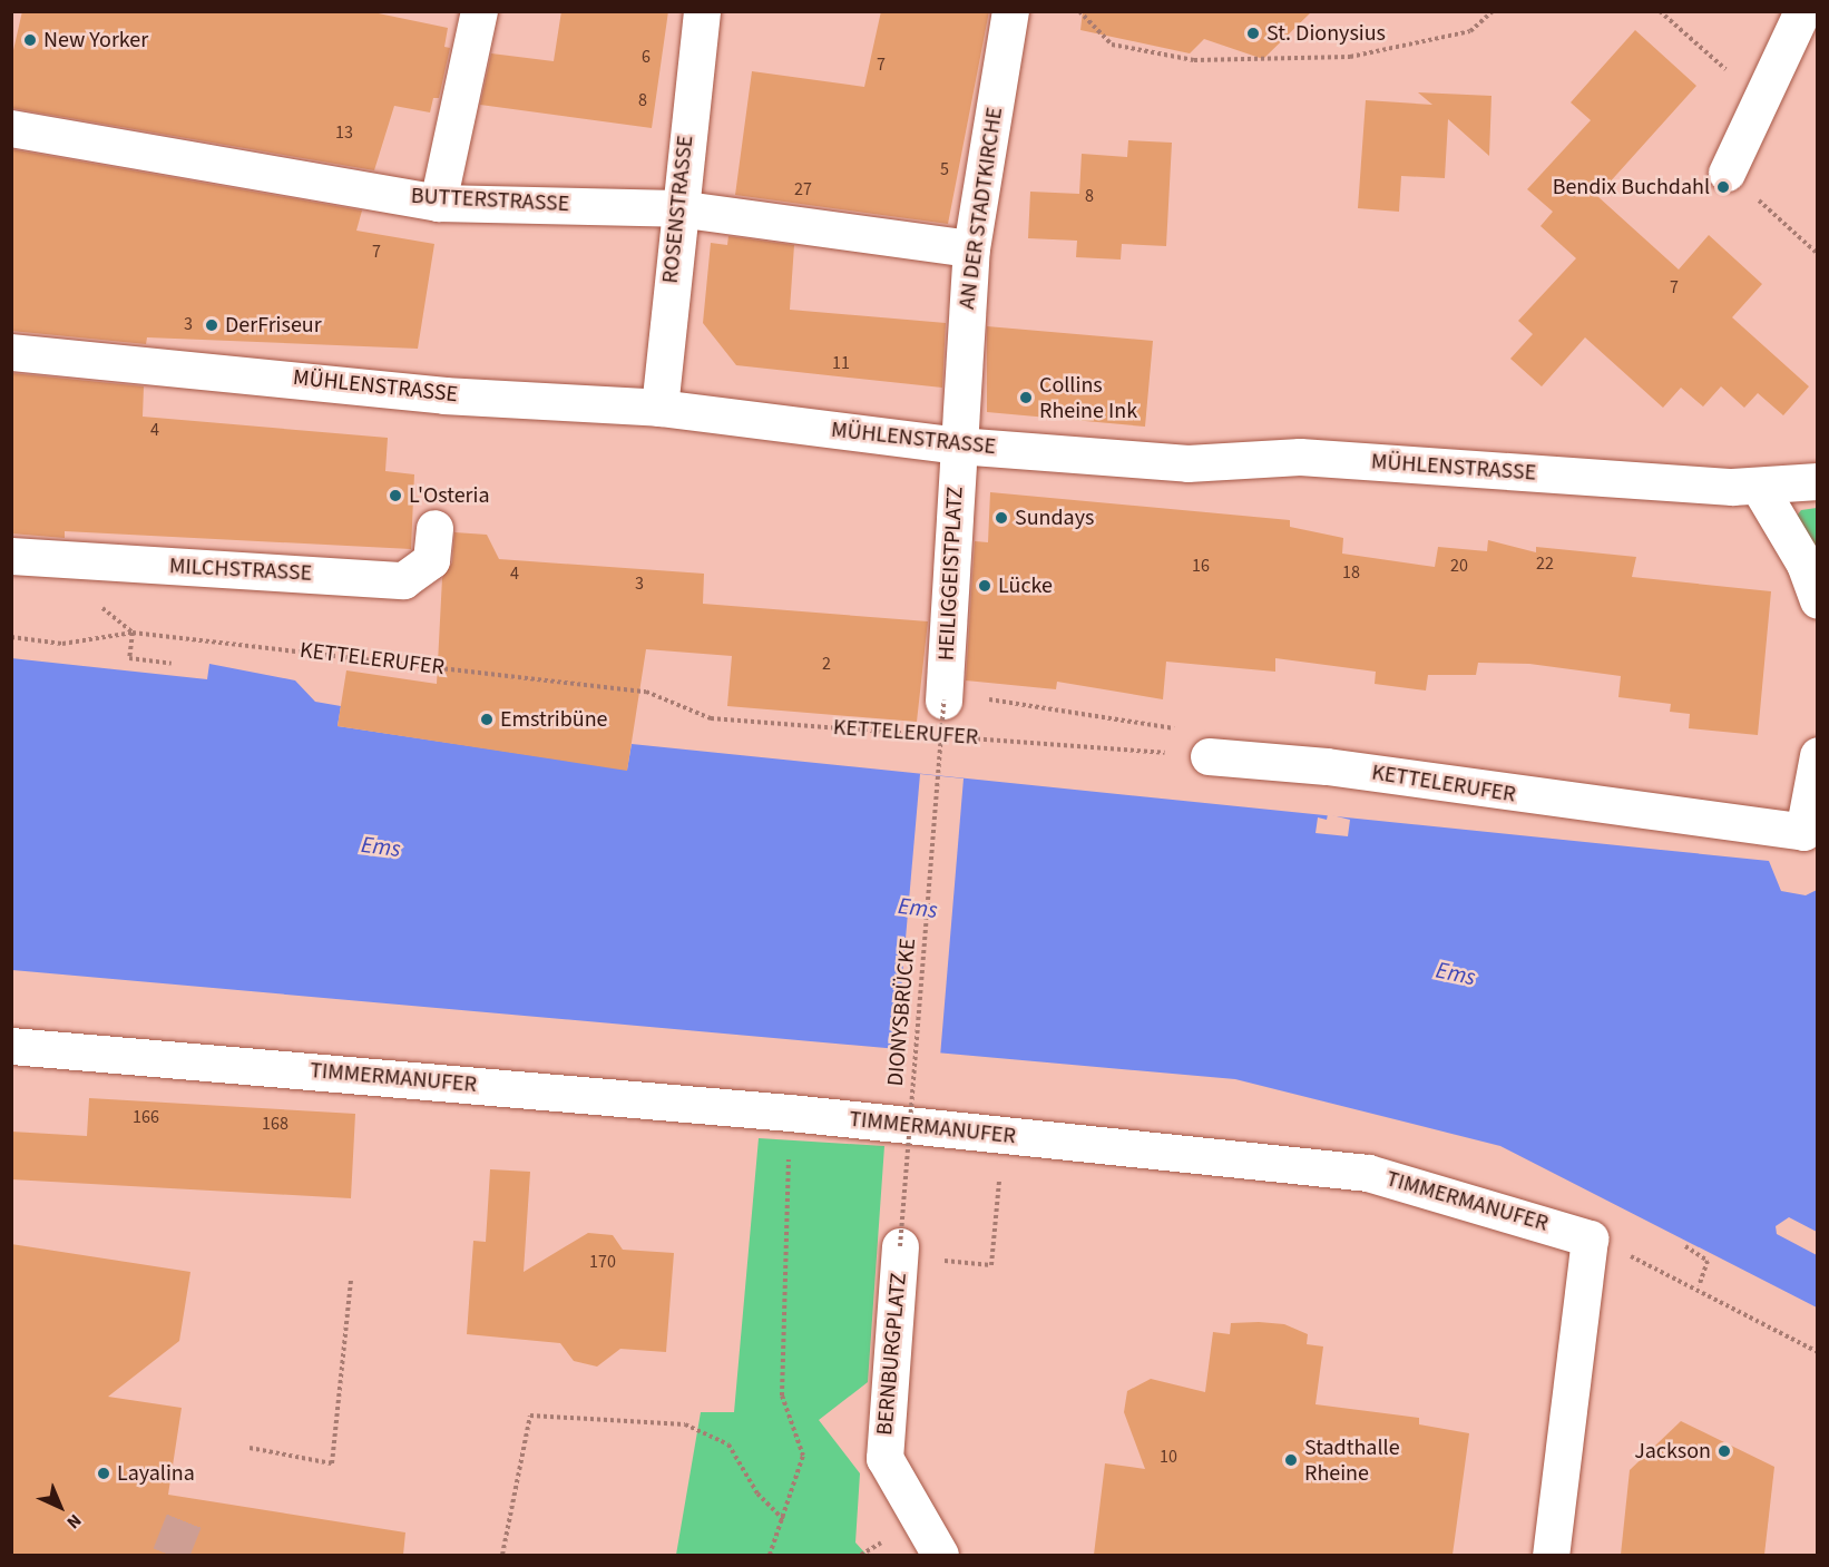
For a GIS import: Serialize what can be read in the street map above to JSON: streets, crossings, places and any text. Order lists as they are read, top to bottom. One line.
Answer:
{"streets":{"street":["BUTTERSTRASSE","AN DER STADTKIRCHE","ROSENSTRASSE","MÜHLENSTRASSE","MILCHSTRASSE","HEILIGGEISTPLATZ","KETTELERUFER","TIMMERMANUFER","BERNBURGPLATZ"],"path":["DIONYSBRÜCKE"]},"crossings":[["BUTTERSTRASSE","AN DER STADTKIRCHE"],["BUTTERSTRASSE","ROSENSTRASSE"],["AN DER STADTKIRCHE","MÜHLENSTRASSE"],["AN DER STADTKIRCHE","HEILIGGEISTPLATZ"],["ROSENSTRASSE","MÜHLENSTRASSE"],["MÜHLENSTRASSE","HEILIGGEISTPLATZ"],["HEILIGGEISTPLATZ","DIONYSBRÜCKE"],["DIONYSBRÜCKE","BERNBURGPLATZ"]],"water":["Ems"],"places":["St. Dionysius","New Yorker","Bendix Buchdahl","DerFriseur","Collins Rheine Ink","L'Osteria","Sundays","Lücke","Emstribüne","Jackson","Stadthalle Rheine","Layalina"],"house_numbers":["6","7","8","13","5","27","8","7","7","3","11","4","22","16","20","18","4","3","2","166","168","170","10"],"north":"bottom right"}
